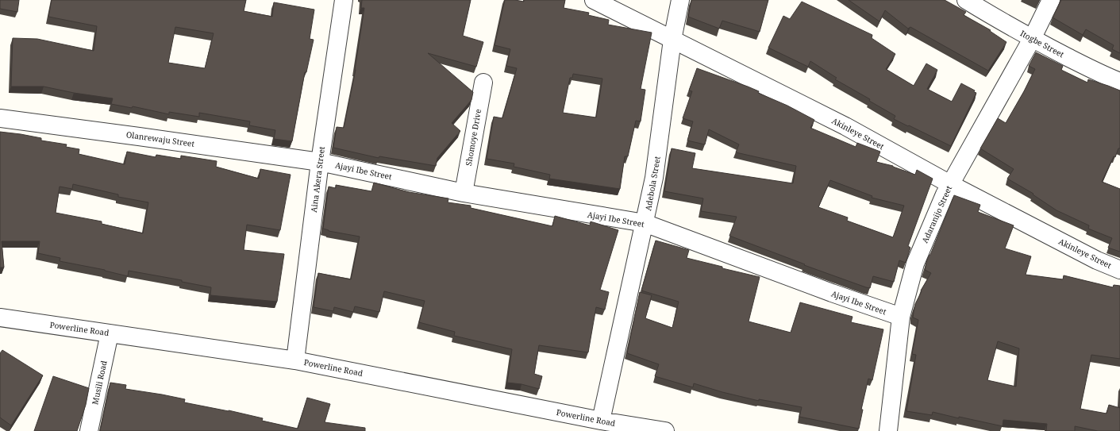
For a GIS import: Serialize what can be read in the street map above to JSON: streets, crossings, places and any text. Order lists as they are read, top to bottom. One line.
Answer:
{"streets":{"street":["Itogbe Street","Akinleye Street","Shomoye Drive","Olanrewaju Street","Ajayi Ibe Street","Aina Akera Street","Adebola Street","Adaranijo Street","Powerline Road","Musili Road"]},"crossings":[["Itogbe Street","Adaranijo Street"],["Akinleye Street","Adebola Street"],["Akinleye Street","Adaranijo Street"],["Shomoye Drive","Ajayi Ibe Street"],["Olanrewaju Street","Ajayi Ibe Street"],["Olanrewaju Street","Aina Akera Street"],["Ajayi Ibe Street","Aina Akera Street"],["Ajayi Ibe Street","Adebola Street"],["Ajayi Ibe Street","Adaranijo Street"],["Aina Akera Street","Powerline Road"],["Adebola Street","Powerline Road"],["Powerline Road","Musili Road"]]}
